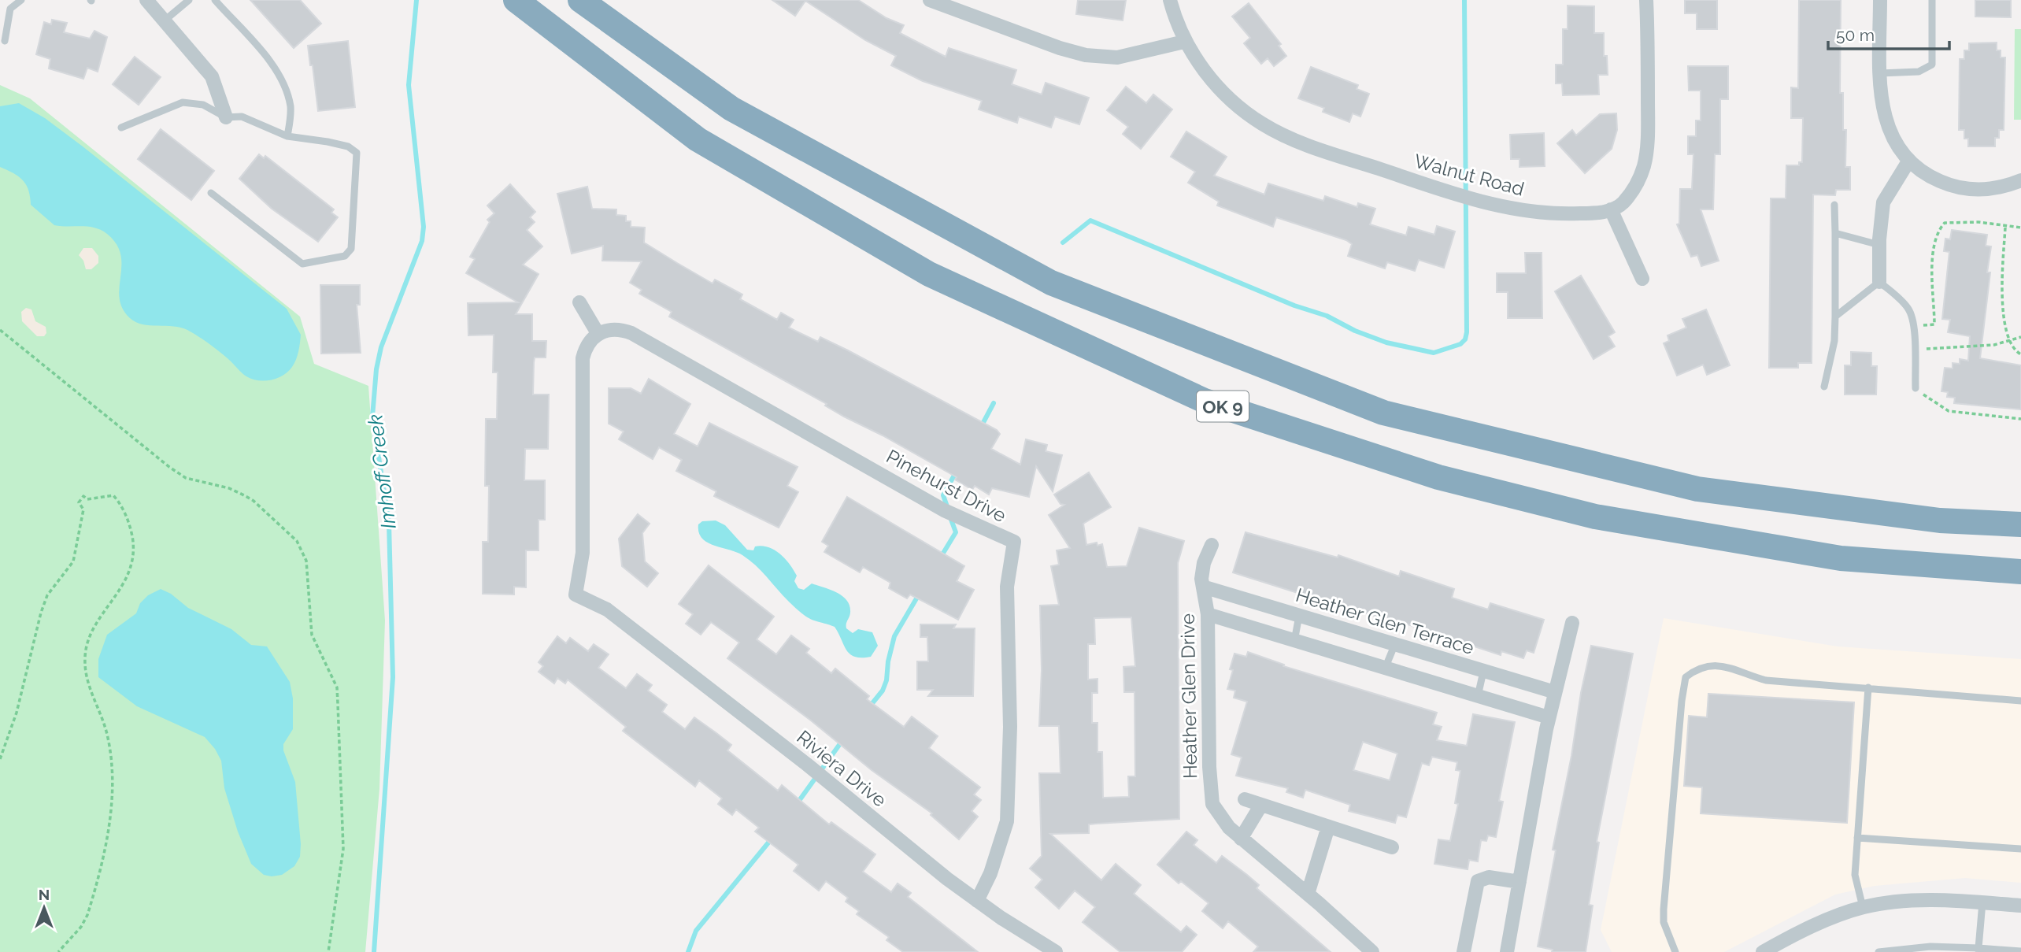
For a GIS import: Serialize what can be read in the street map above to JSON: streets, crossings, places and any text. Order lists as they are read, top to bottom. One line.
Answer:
{"streets":{"highway":["OK 9"],"street":["Walnut Road","Pinehurst Drive","Heather Glen Terrace","Heather Glen Drive","Riviera Drive"]},"crossings":[["Pinehurst Drive","Riviera Drive"],["Heather Glen Terrace","Heather Glen Drive"]],"water":["Imhoff Creek"],"scale_bar":"50 m","north":"top"}
